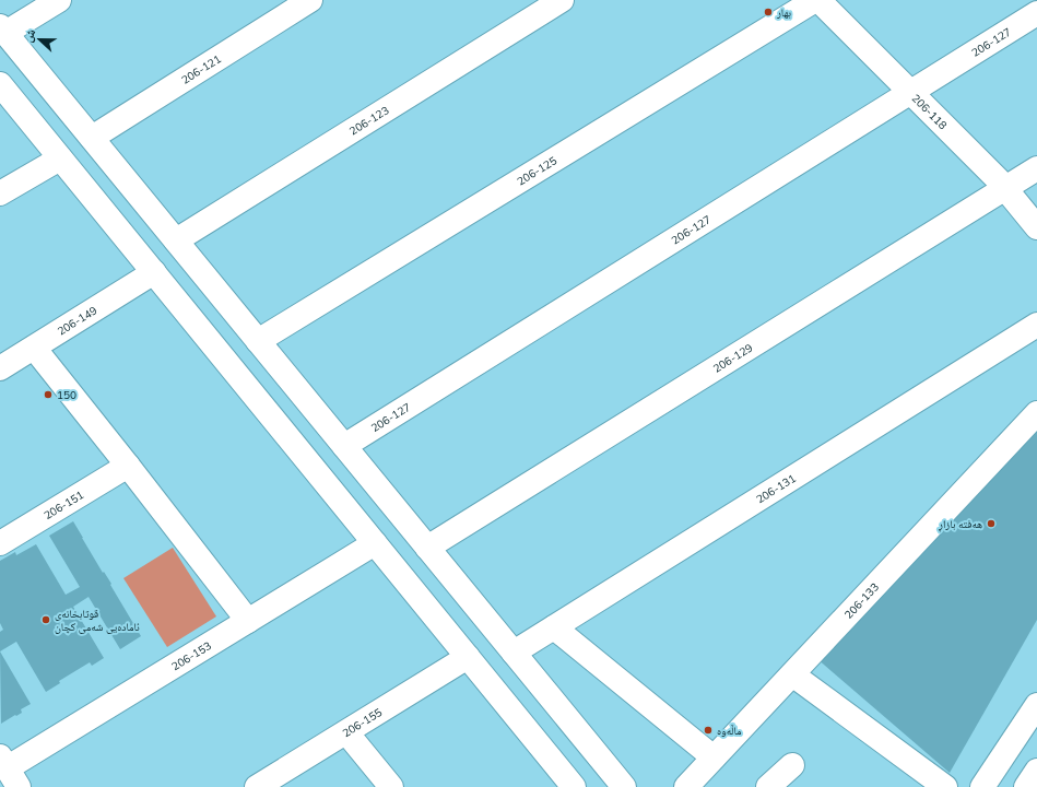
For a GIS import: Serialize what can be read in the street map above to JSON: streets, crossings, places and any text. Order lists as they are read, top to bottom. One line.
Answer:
{"streets":{"main road":["206-127","206-121","206-118","206-123","206-125","206-149","206-129","206-131","206-151","206-133","206-153","206-155"]},"crossings":[["206-127","206-118"],["206-118","206-125"],["206-118","206-129"]],"places":["بهار","150","هەفتە بازاڕ","قوتابخانەی ئامادەیی شەمی کچان","ماڵەوە"],"north":"left"}
